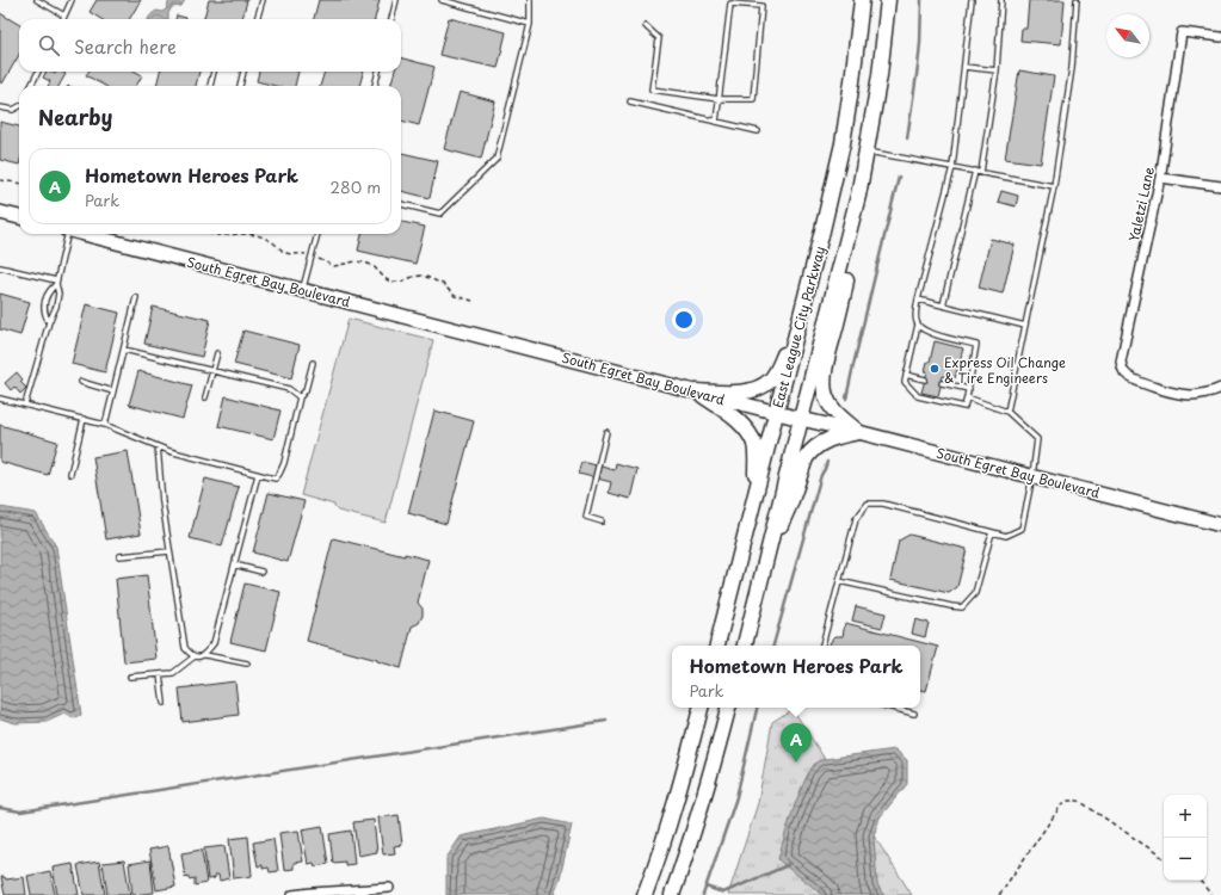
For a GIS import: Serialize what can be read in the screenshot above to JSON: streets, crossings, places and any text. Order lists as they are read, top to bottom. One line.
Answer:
{"streets":{"main road":["South Egret Bay Boulevard","East League City Parkway"],"street":["Yaletzi Lane"]},"crossings":[["South Egret Bay Boulevard","East League City Parkway"]],"places":["Express Oil Change & Tire Engineers"],"north":"top left","page":{"search":"Search here","heading":"Nearby","list":[{"mark":"A","name":"Hometown Heroes Park","note":"Park","value":"280 m"}],"popup":["Hometown Heroes Park","Park"],"pins":"A","map_buttons":["+","−"]}}
